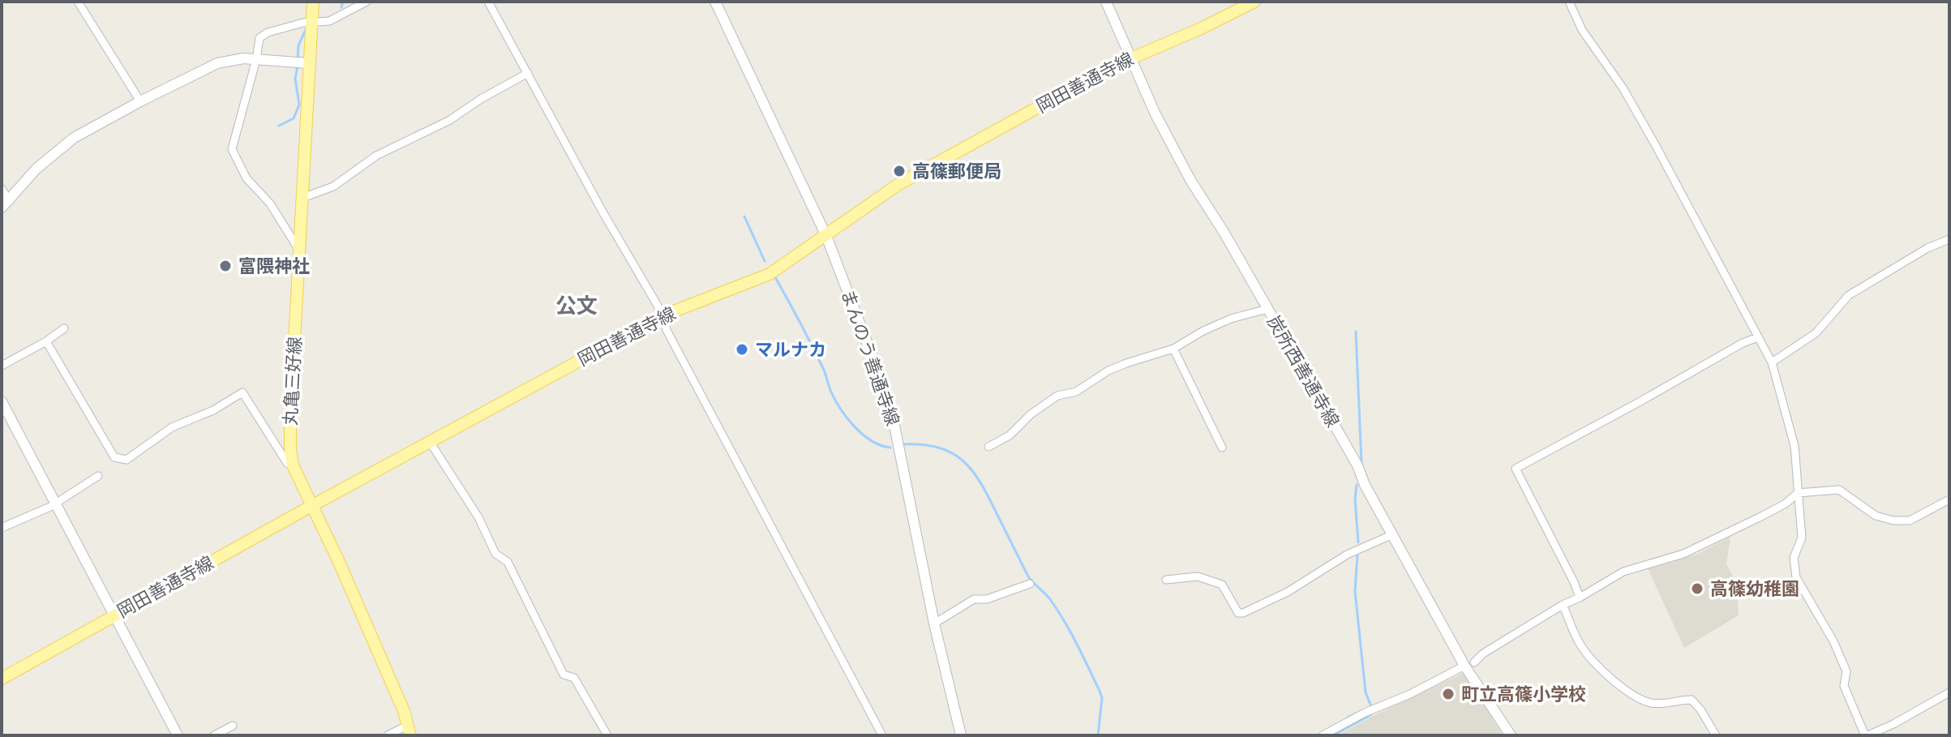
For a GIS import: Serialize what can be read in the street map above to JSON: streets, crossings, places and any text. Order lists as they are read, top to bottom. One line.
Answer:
{"streets":{"main road":["岡田善通寺線","まんのう善通寺線","炭所西善通寺線","丸亀三好線"]},"crossings":[["岡田善通寺線","まんのう善通寺線"],["岡田善通寺線","炭所西善通寺線"],["岡田善通寺線","丸亀三好線"]],"districts":["公文"],"places":["高篠郵便局","富隈神社","マルナカ","高篠幼稚園","町立高篠小学校"]}
